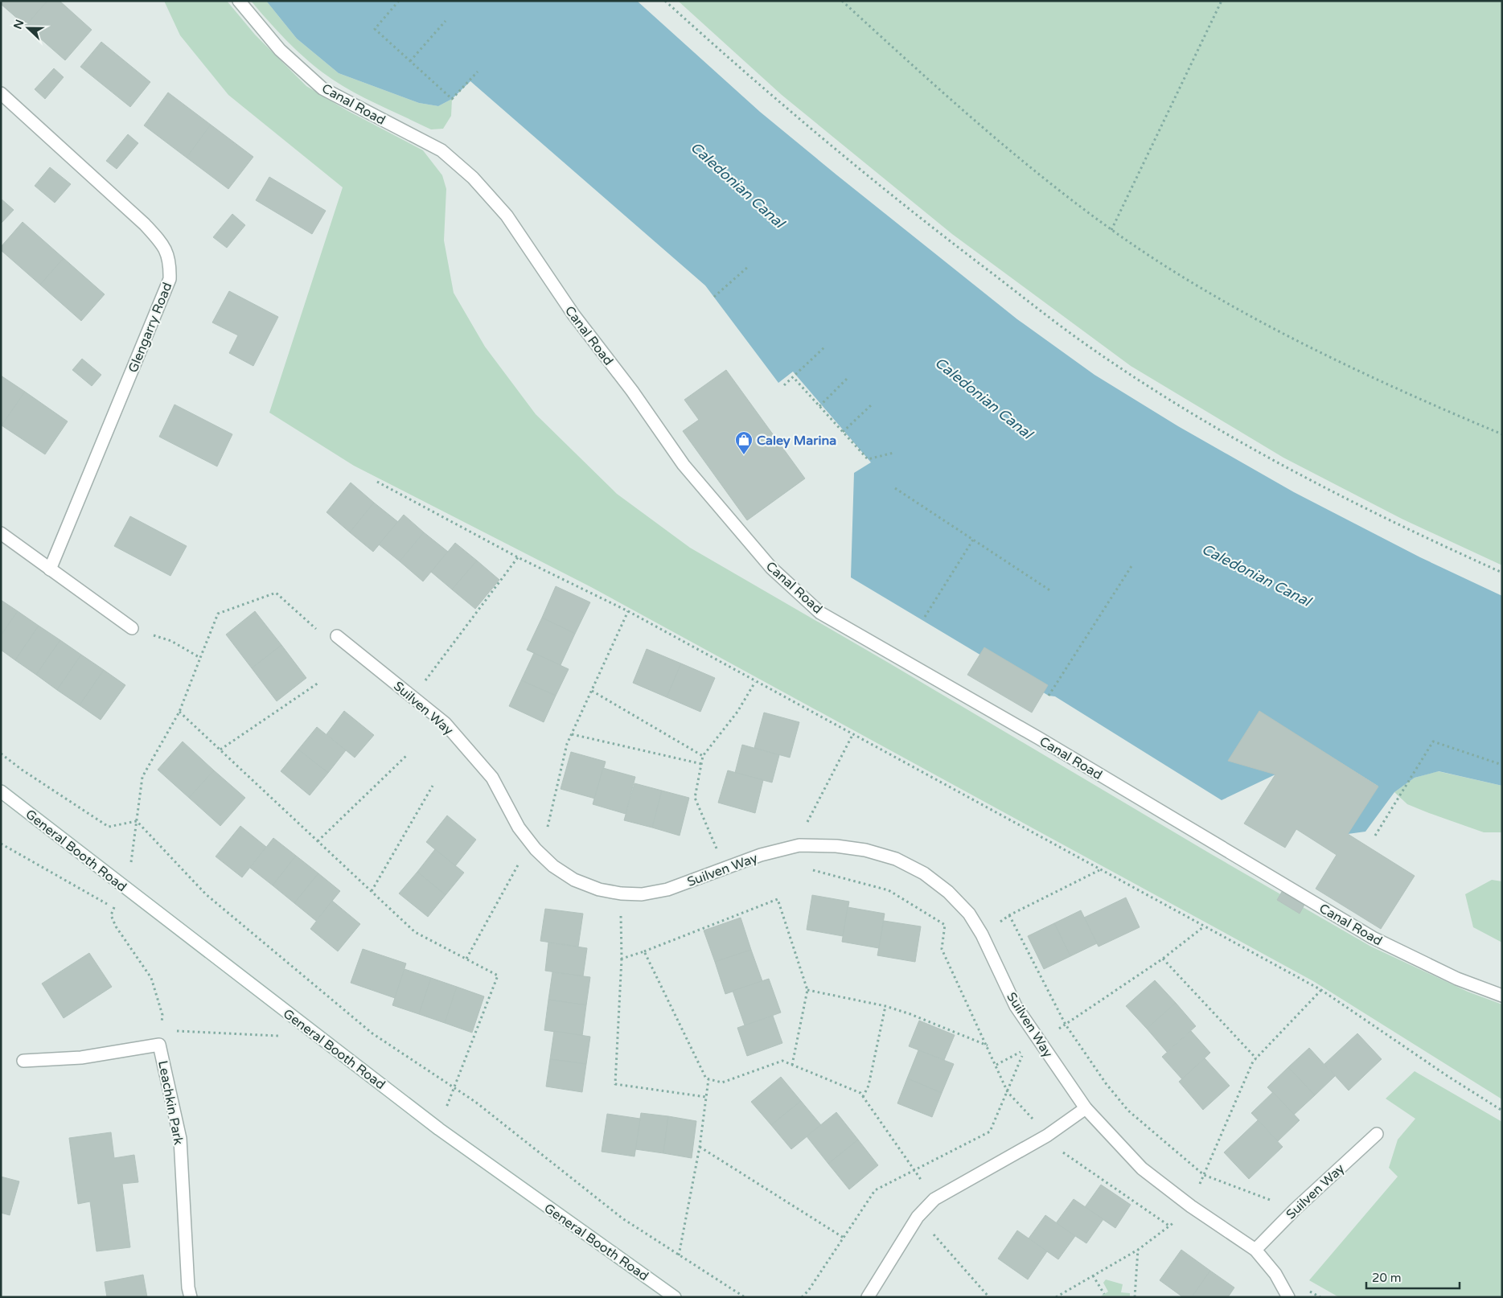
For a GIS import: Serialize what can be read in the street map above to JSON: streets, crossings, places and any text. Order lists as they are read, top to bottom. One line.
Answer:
{"streets":{"street":["Canal Road","Glengarry Road","Suilven Way","General Booth Road","Leachkin Park"]},"water":["Caledonian Canal"],"places":{"shop":["Caley Marina"]},"scale_bar":"20 m","north":"left"}
